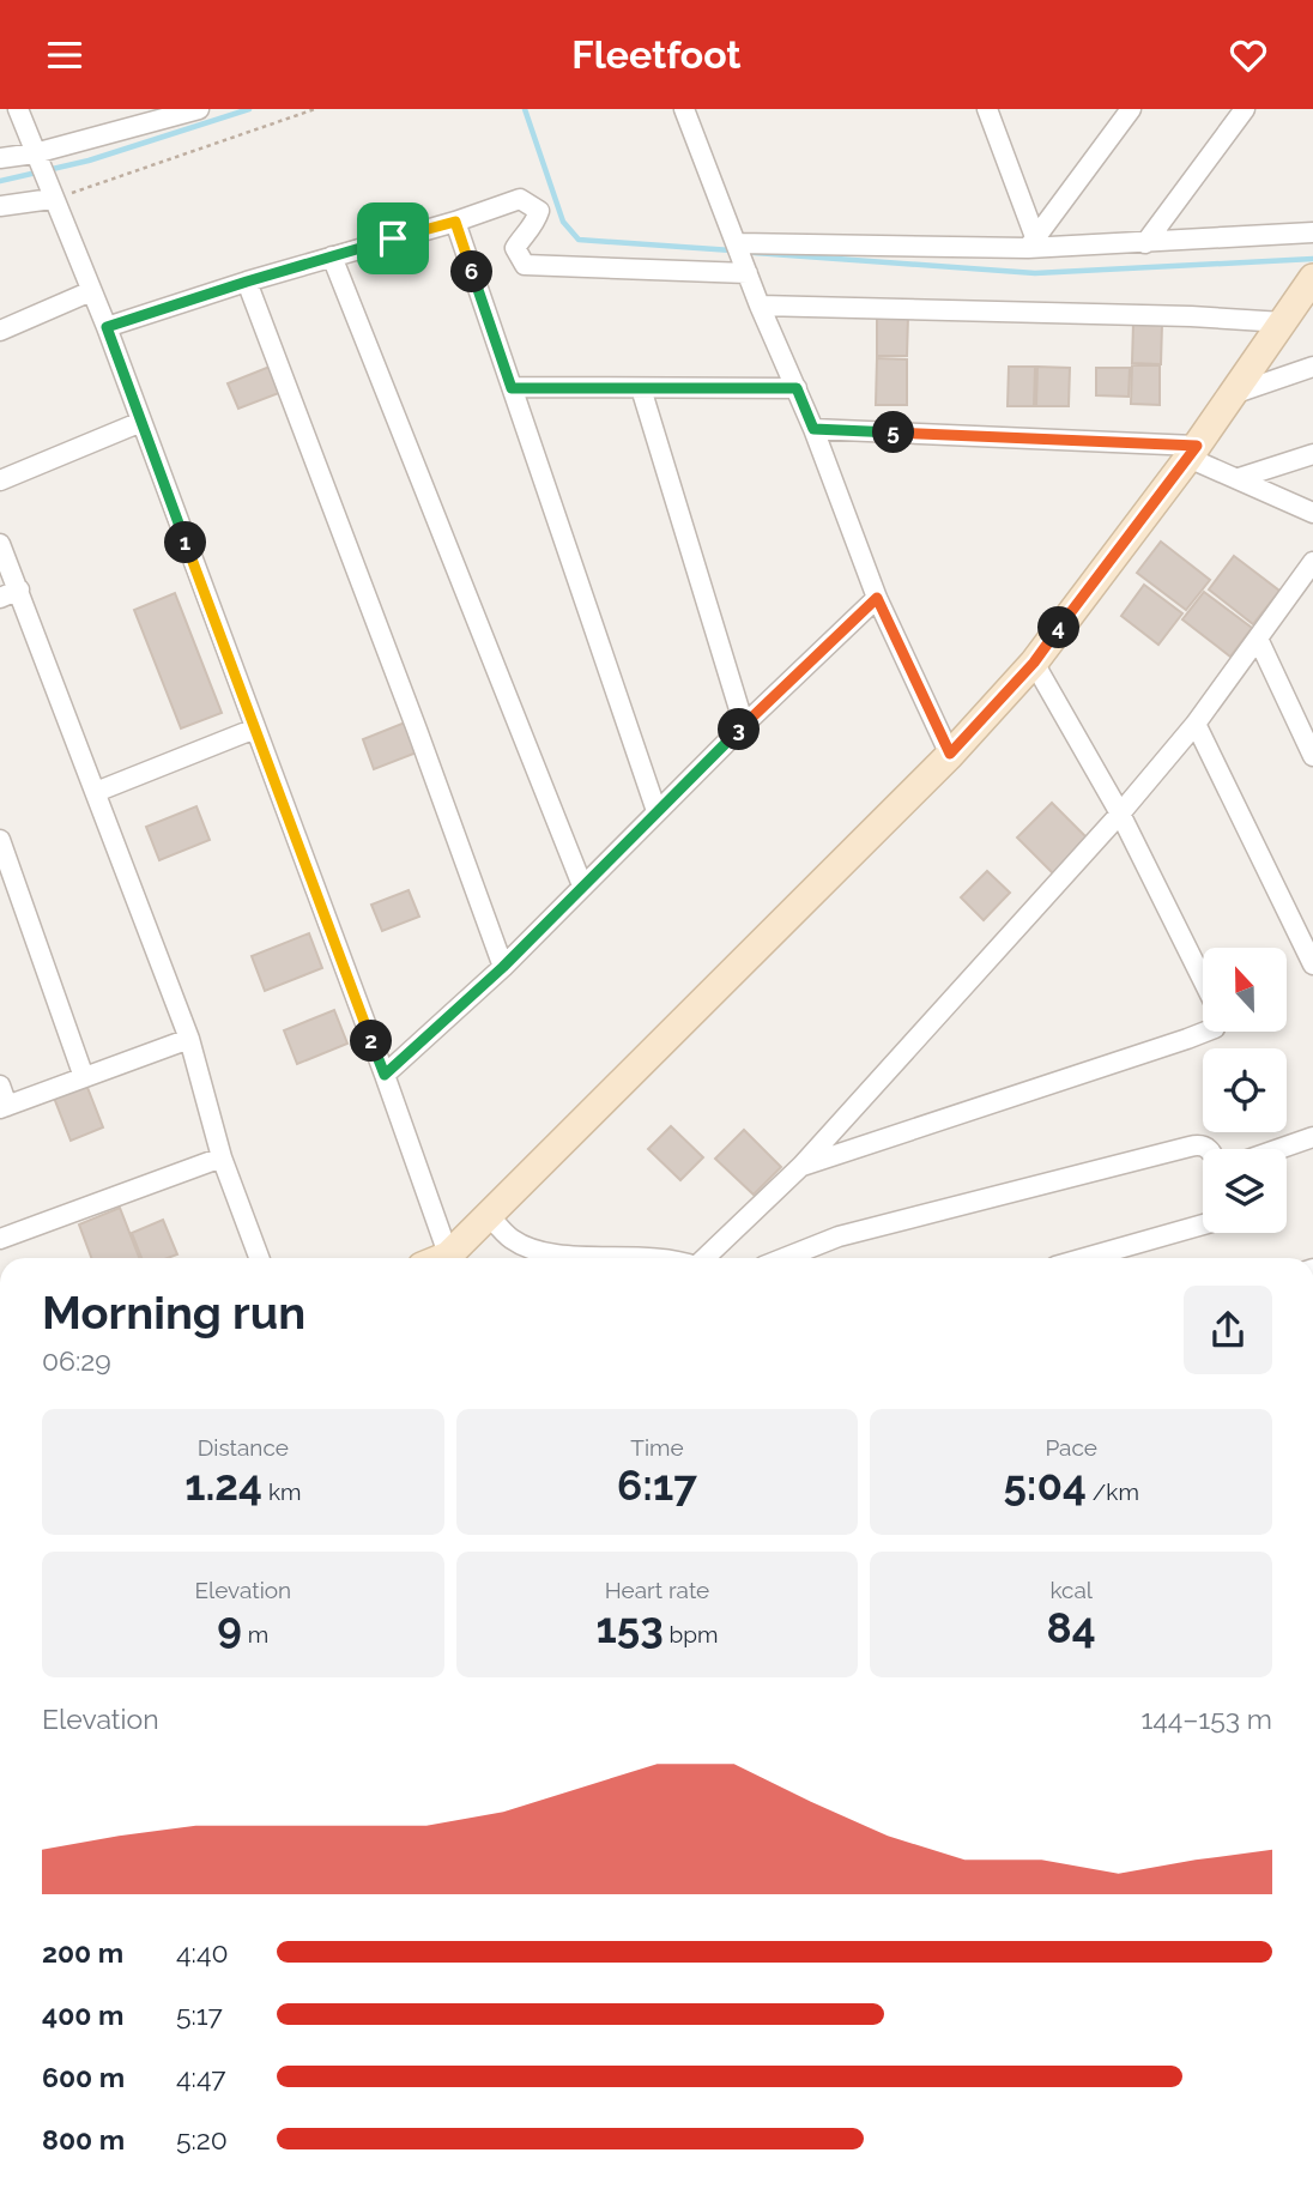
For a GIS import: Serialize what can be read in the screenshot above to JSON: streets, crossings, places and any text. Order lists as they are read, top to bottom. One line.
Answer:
{"north":"top","page":{"header":"Fleetfoot","pins":["6","5","1","4","3","2"],"heading":["Morning run","06:29"],"stats":[["Distance","1.24 km"],["Time","6:17"],["Pace","5:04 /km"],["Elevation","9 m"],["Heart rate","153 bpm"],["kcal","84"]],"chart":["Elevation","144–153 m"],"list":[{"name":"200 m","note":"4:40"},{"name":"400 m","note":"5:17"},{"name":"600 m","note":"4:47"},{"name":"800 m","note":"5:20"}]}}
